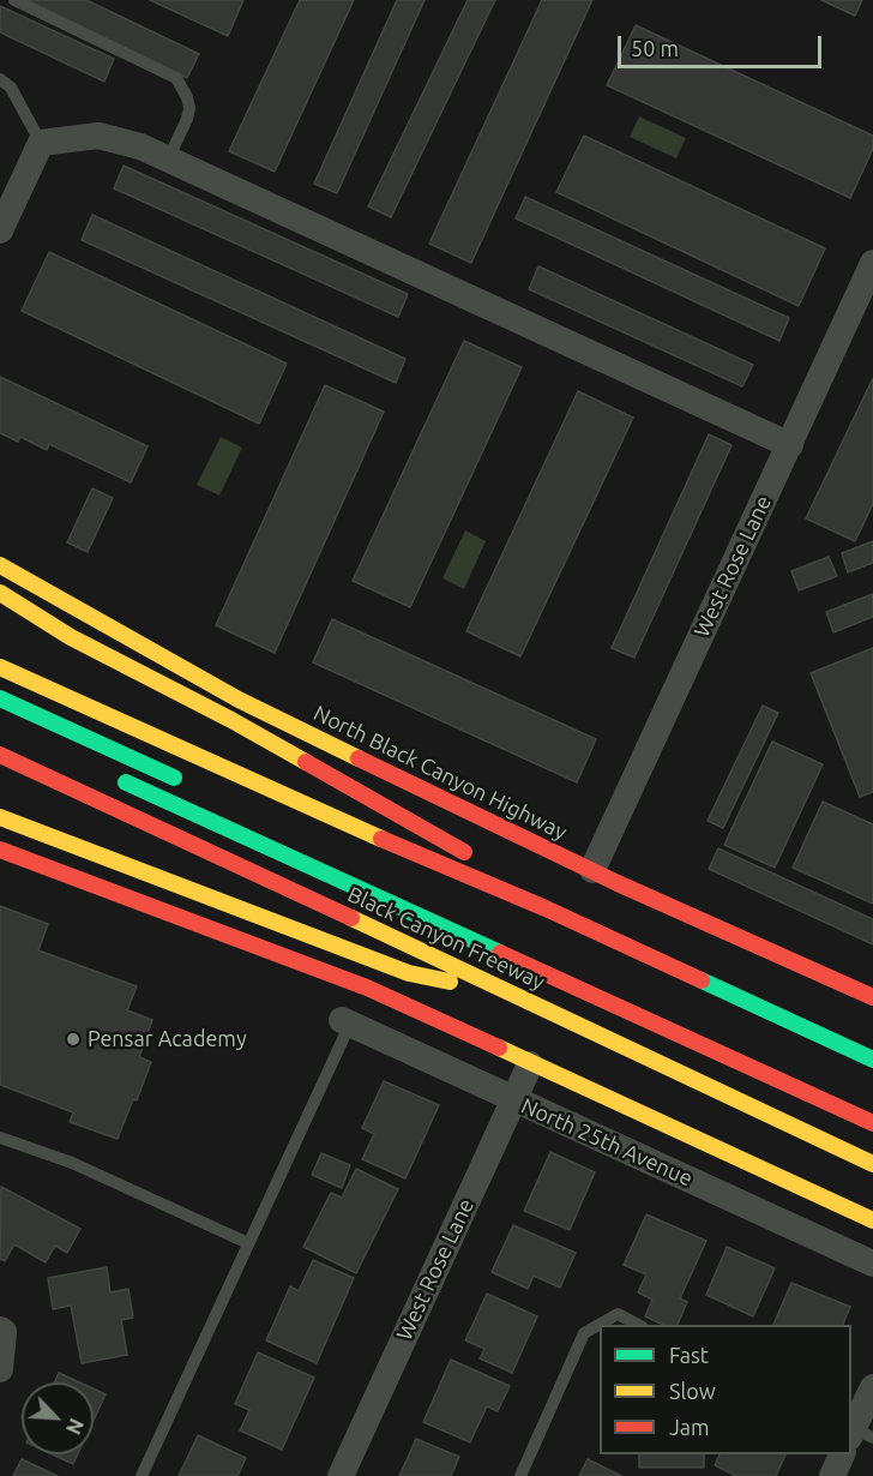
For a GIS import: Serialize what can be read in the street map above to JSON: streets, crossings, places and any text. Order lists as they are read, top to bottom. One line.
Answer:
{"streets":{"main road":["North Black Canyon Highway","Black Canyon Freeway"],"street":["West Rose Lane","North 25th Avenue"]},"crossings":[["West Rose Lane","North Black Canyon Highway"],["West Rose Lane","North 25th Avenue"]],"places":["Pensar Academy"],"legend":["Fast","Slow","Jam"],"scale_bar":"50 m","north":"bottom right"}
